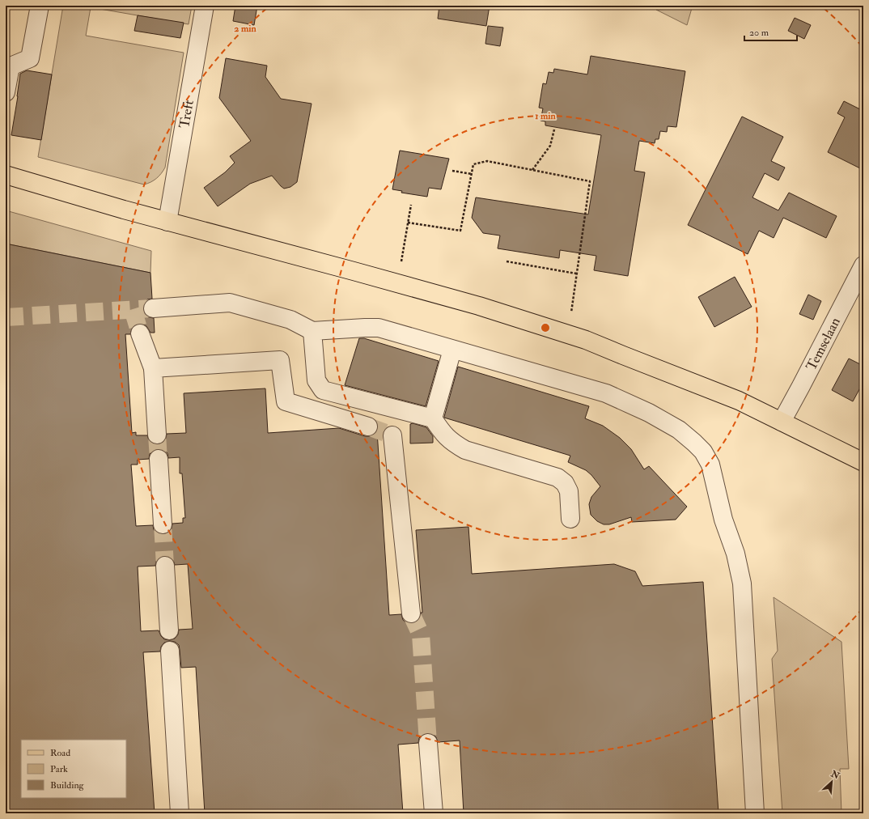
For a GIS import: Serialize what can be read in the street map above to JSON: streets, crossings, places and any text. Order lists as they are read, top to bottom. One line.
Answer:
{"streets":{"street":["Treft","Temselaan"]},"legend":["Road","Park","Building"],"scale_bar":"20 m","north":"top right","rings":["2 min","1 min"]}
